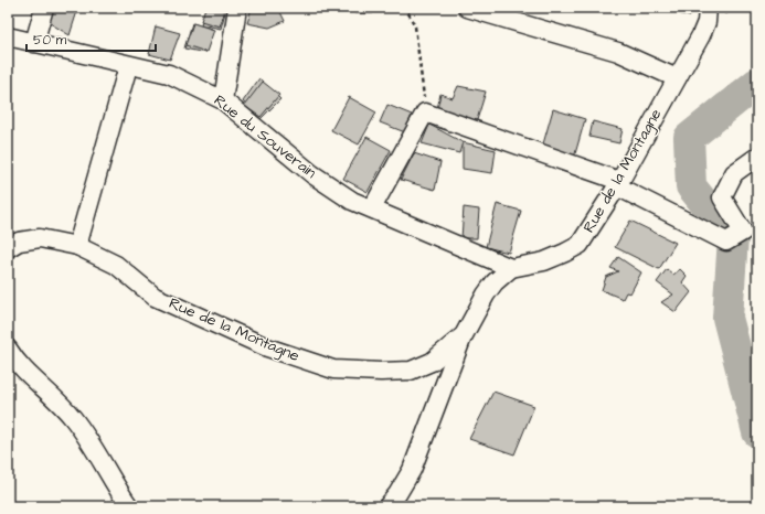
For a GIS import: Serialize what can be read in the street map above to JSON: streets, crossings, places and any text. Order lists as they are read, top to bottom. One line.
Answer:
{"streets":{"street":["Rue du Souverain","Rue de la Montagne"]},"crossings":[["Rue du Souverain","Rue de la Montagne"]],"scale_bar":"50 m"}
